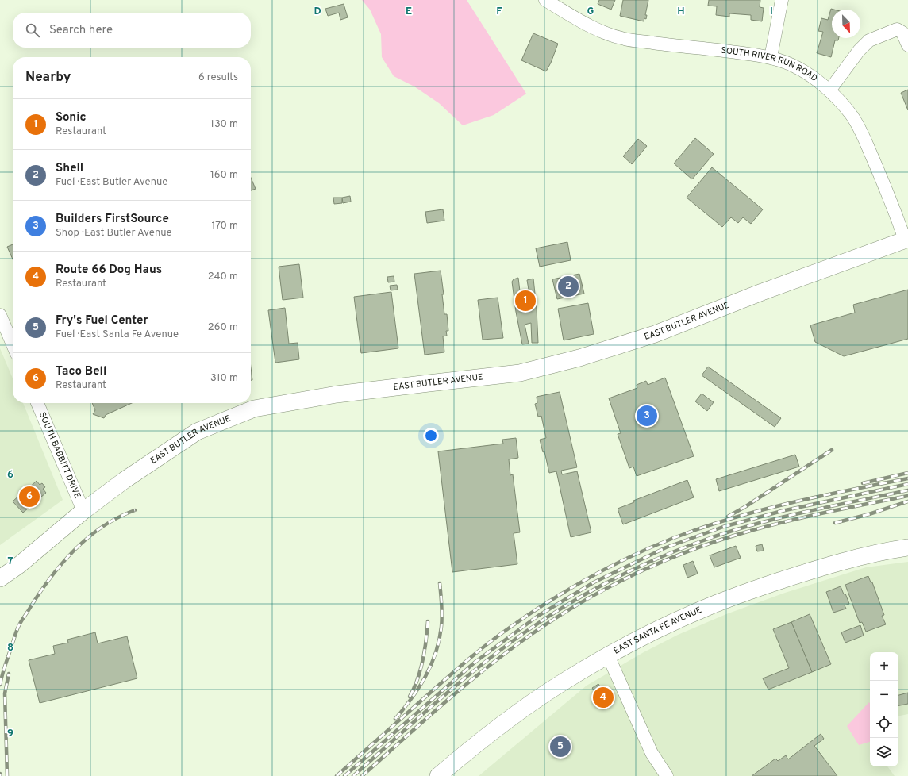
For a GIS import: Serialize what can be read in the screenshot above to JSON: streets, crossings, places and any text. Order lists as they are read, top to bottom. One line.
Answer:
{"streets":{"main road":["EAST BUTLER AVENUE","EAST SANTA FE AVENUE"],"street":["SOUTH RIVER RUN ROAD","SOUTH BABBITT DRIVE"]},"crossings":[["SOUTH RIVER RUN ROAD","EAST BUTLER AVENUE"],["EAST BUTLER AVENUE","SOUTH BABBITT DRIVE"]],"north":"bottom right","page":{"search":"Search here","heading":["Nearby","6 results"],"list":[{"mark":"1","name":"Sonic","note":"Restaurant","value":"130 m"},{"mark":"2","name":"Shell","note":"Fuel · East Butler Avenue","value":"160 m"},{"mark":"3","name":"Builders FirstSource","note":"Shop · East Butler Avenue","value":"170 m"},{"mark":"4","name":"Route 66 Dog Haus","note":"Restaurant","value":"240 m"},{"mark":"5","name":"Fry's Fuel Center","note":"Fuel · East Santa Fe Avenue","value":"260 m"},{"mark":"6","name":"Taco Bell","note":"Restaurant","value":"310 m"}],"pins":["2","1","3","6","4","5"],"map_buttons":["+","−"]},"grid":{"columns":["D","E","F","G","H","I"],"rows":["6","7","8","9"]}}
